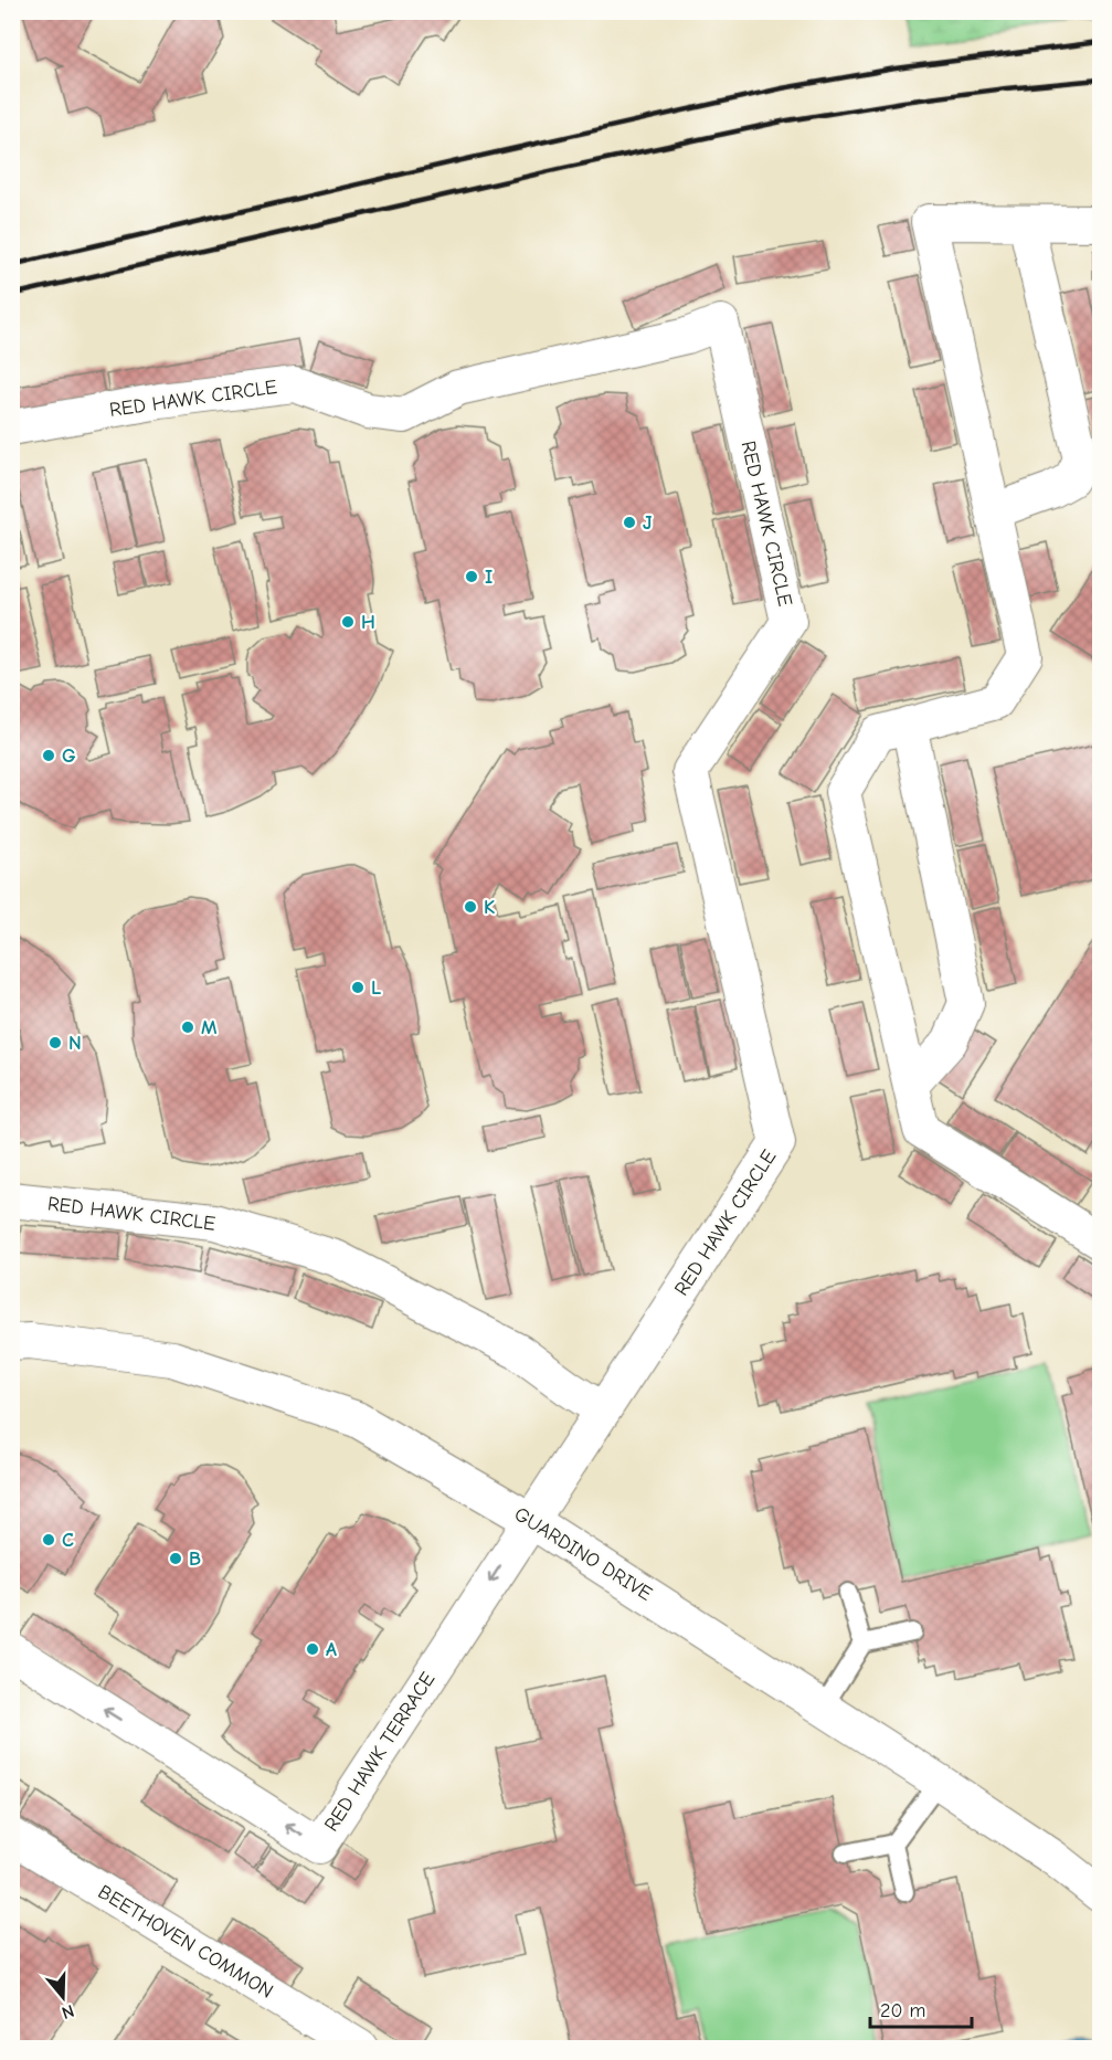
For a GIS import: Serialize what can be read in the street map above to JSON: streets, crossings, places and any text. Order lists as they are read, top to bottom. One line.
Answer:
{"streets":{"street":["RED HAWK CIRCLE","GUARDINO DRIVE","RED HAWK TERRACE","BEETHOVEN COMMON"]},"crossings":[["RED HAWK CIRCLE","GUARDINO DRIVE"],["RED HAWK CIRCLE","RED HAWK TERRACE"],["GUARDINO DRIVE","RED HAWK TERRACE"]],"places":["J","I","H","G","K","L","M","N","C","B","A"],"scale_bar":"20 m","north":"bottom"}
